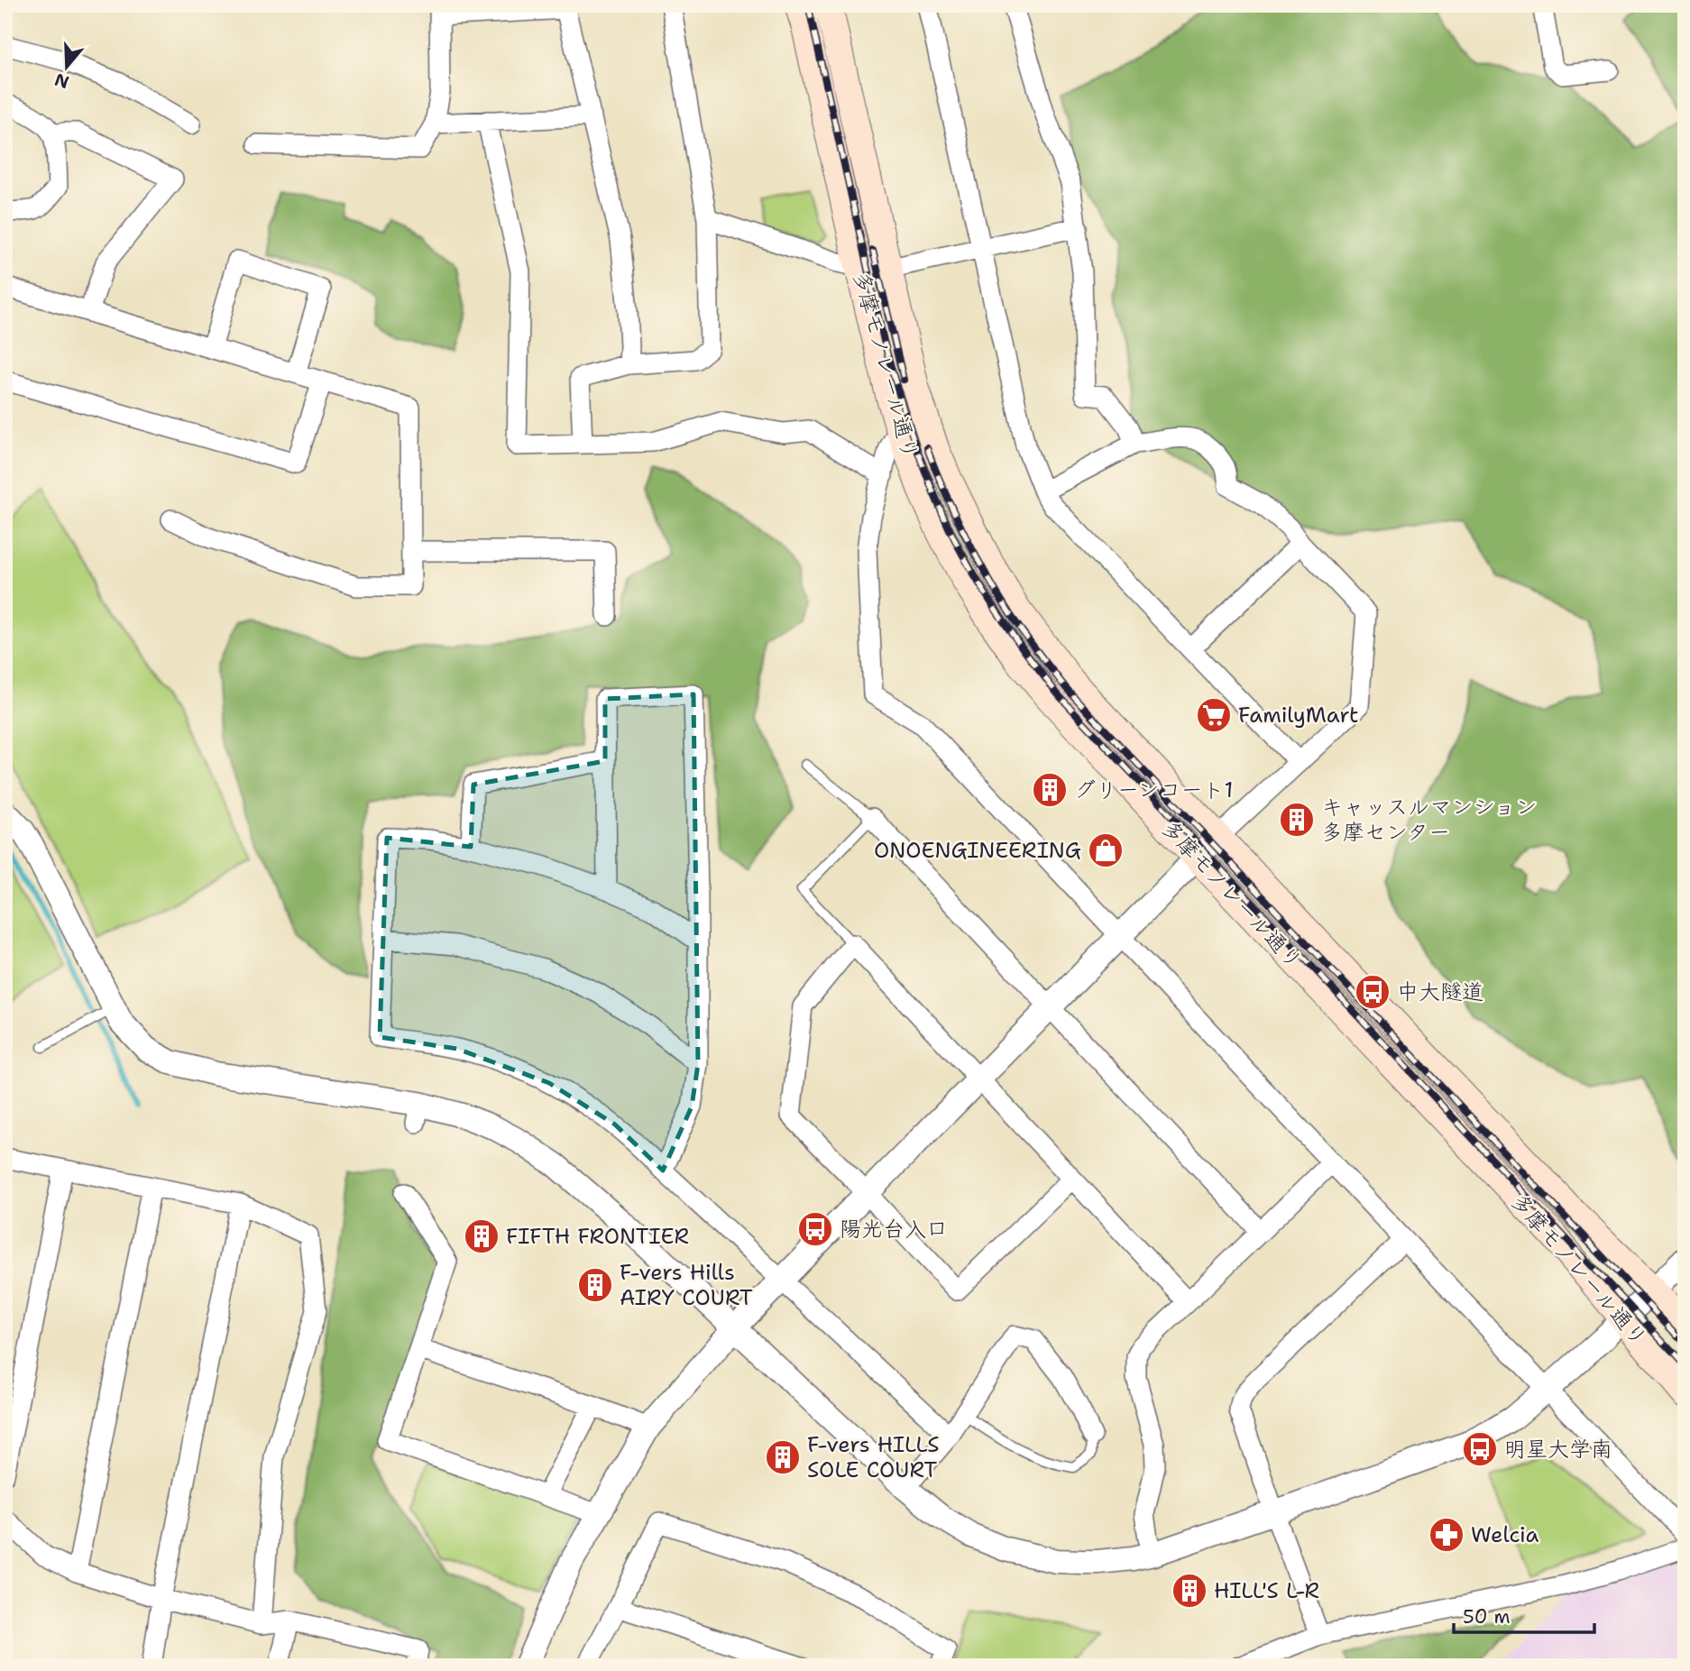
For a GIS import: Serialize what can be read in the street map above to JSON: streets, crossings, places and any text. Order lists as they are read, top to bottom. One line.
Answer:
{"streets":{"main road":["多摩モノレール通り"]},"places":{"supermarket":["FamilyMart"],"building":["グリーンコート1","キャッスルマンション 多摩センター","FIFTH FRONTIER","F-vers Hills AIRY COURT","F-vers HILLS SOLE COURT","HILL'S L-R"],"shop":["ONOENGINEERING"],"bus stop":["中大隧道","陽光台入口","明星大学南"],"pharmacy":["Welcia"]},"scale_bar":"50 m","north":"bottom"}
